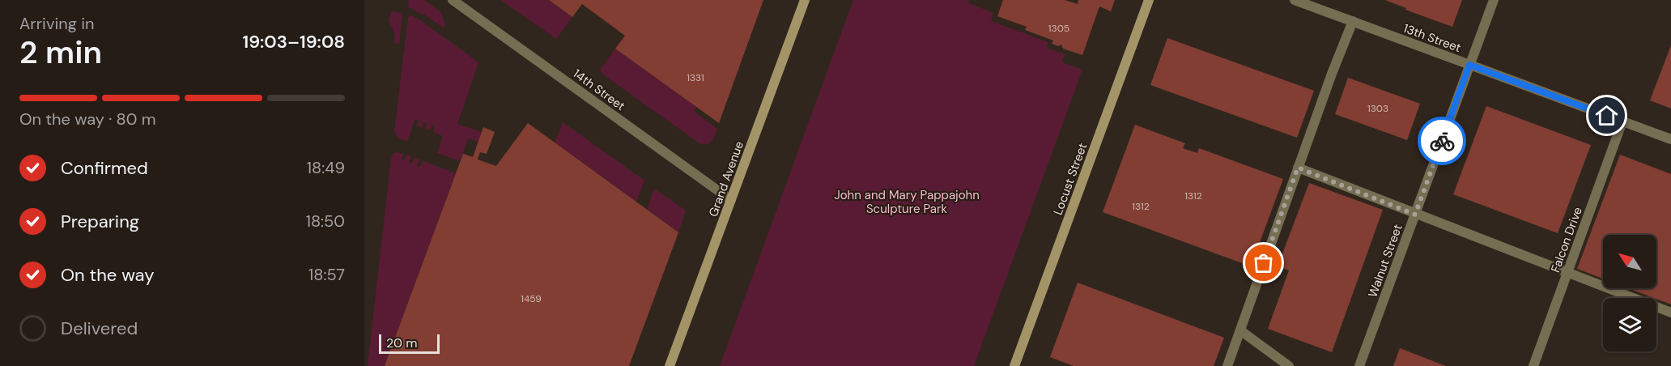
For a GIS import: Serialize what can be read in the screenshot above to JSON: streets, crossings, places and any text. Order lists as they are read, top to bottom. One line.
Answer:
{"streets":{"main road":["Grand Avenue","Locust Street"],"street":["13th Street","14th Street","Falcon Drive","Walnut Street"]},"crossings":[["13th Street","Falcon Drive"],["13th Street","Walnut Street"],["14th Street","Grand Avenue"]],"parks":["John and Mary Pappajohn Sculpture Park"],"house_numbers":["1305","1331","1303","1312","1312","1459"],"scale_bar":"20 m","north":"top left","page":{"heading":["2 min","Arriving in","19:03–19:08"],"bar":"On the way · 80 m","list":[["Confirmed","18:49"],["Preparing","18:50"],["On the way","18:57"],"Delivered"],"scale":"20 m"}}
